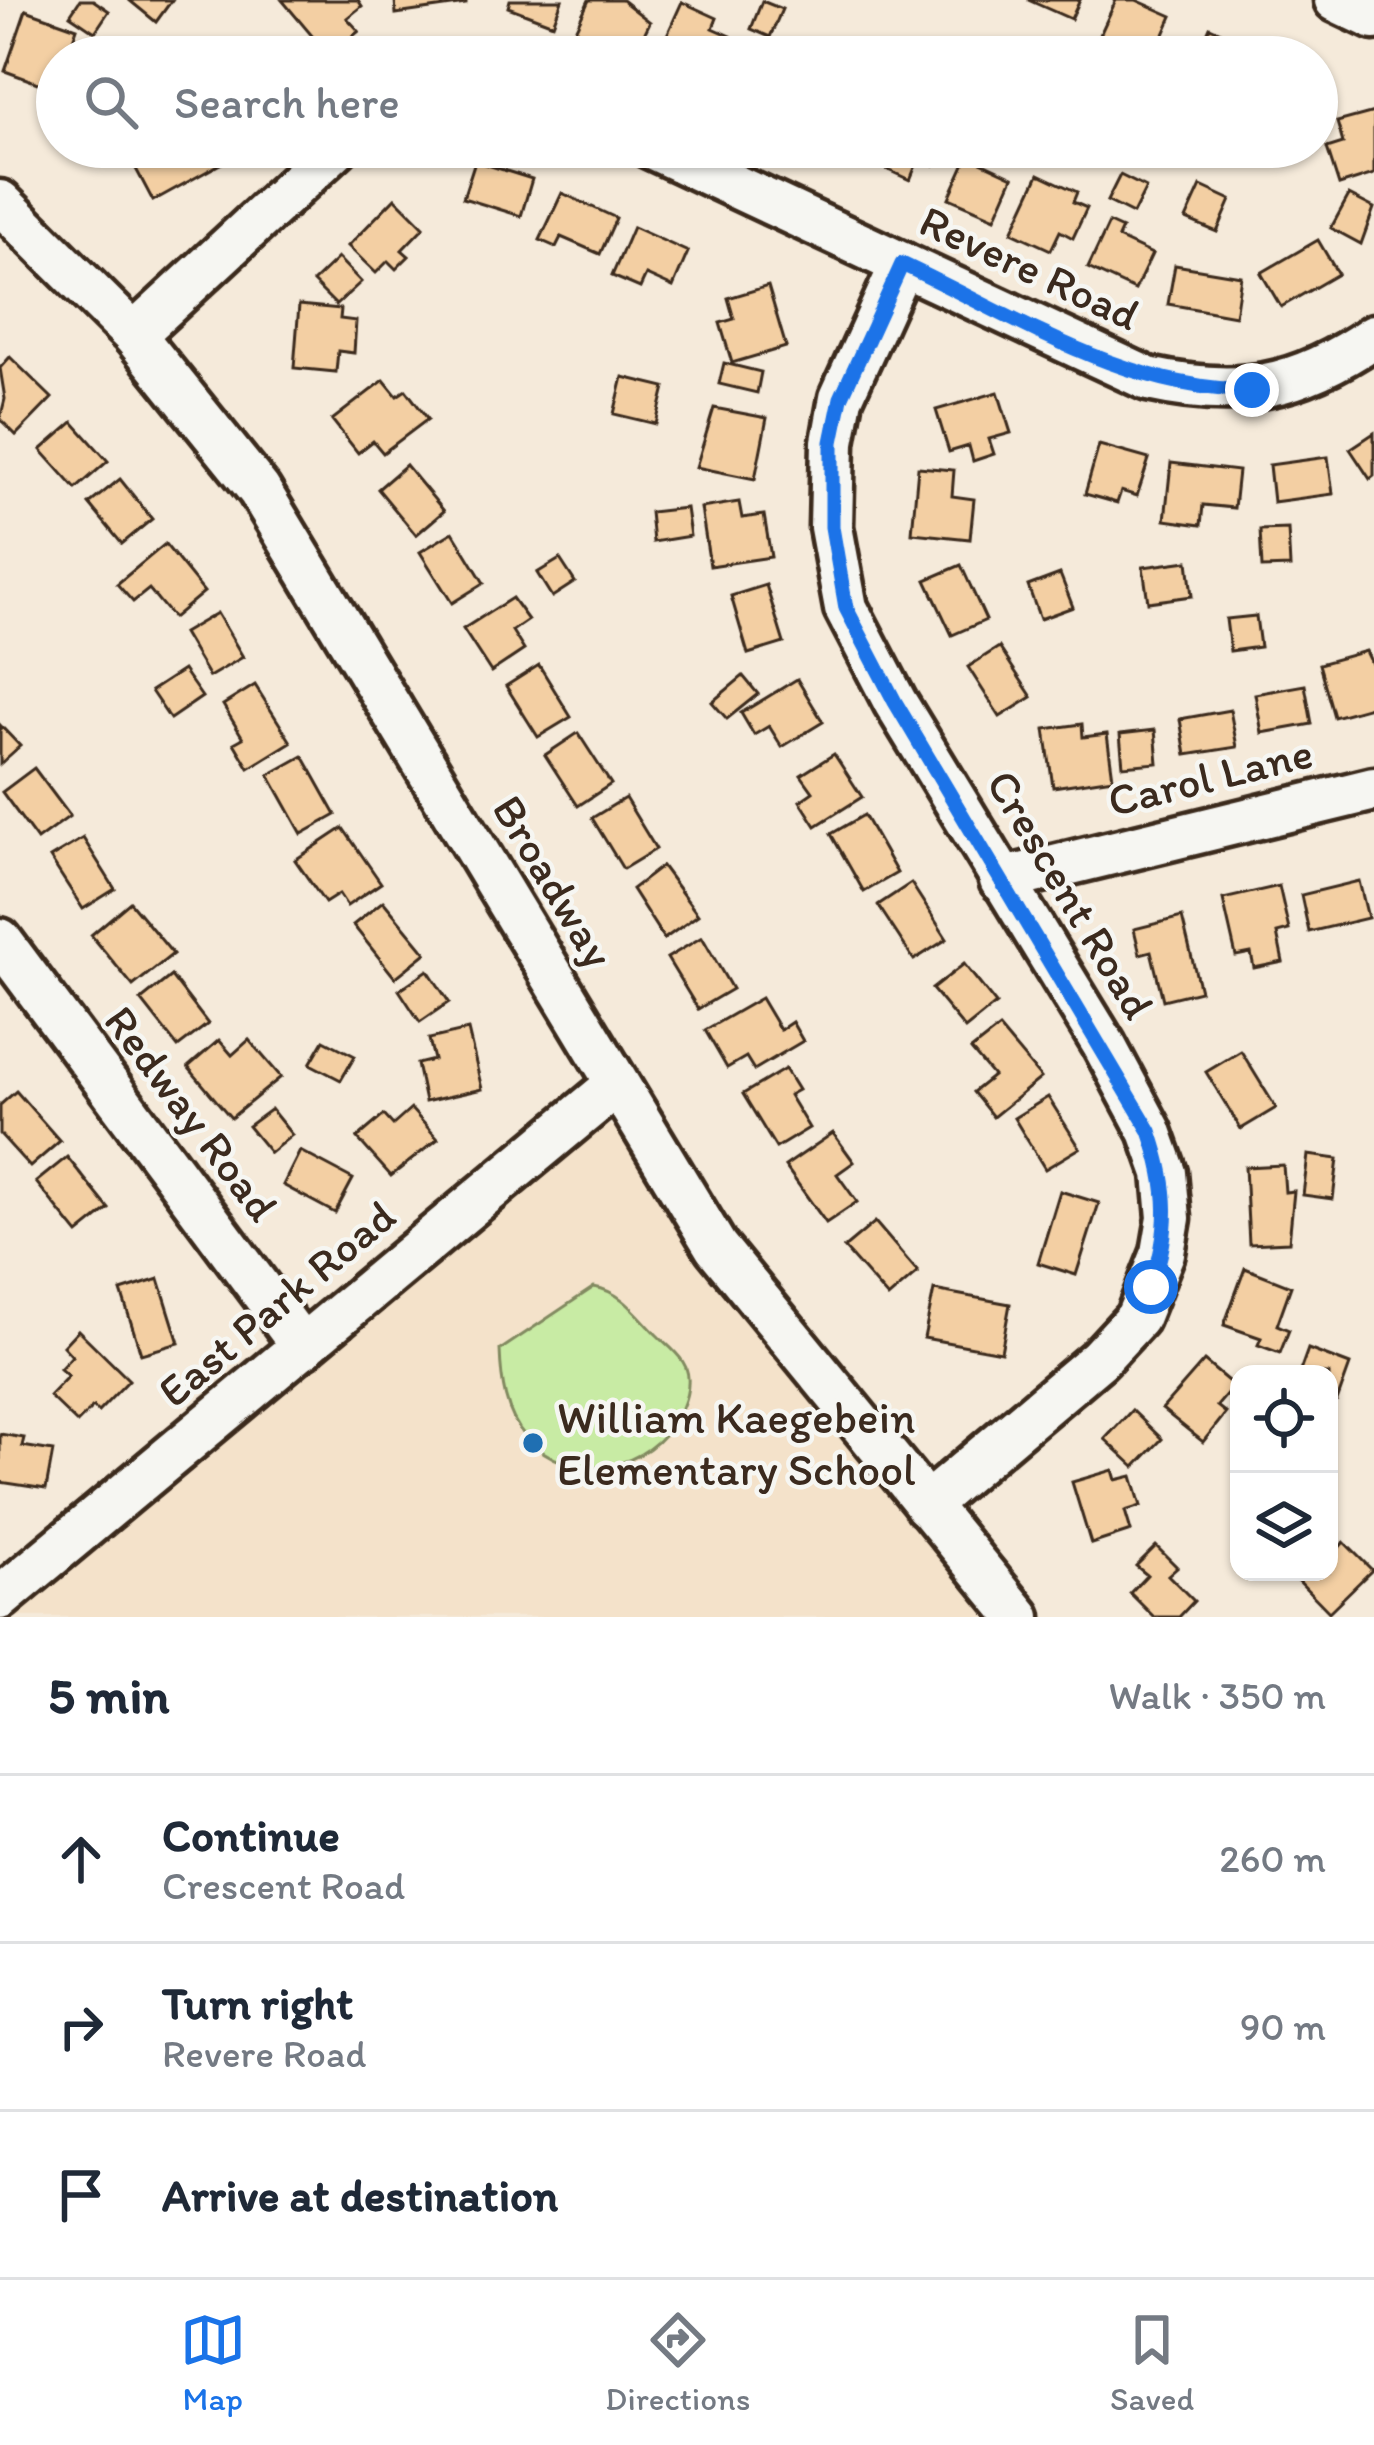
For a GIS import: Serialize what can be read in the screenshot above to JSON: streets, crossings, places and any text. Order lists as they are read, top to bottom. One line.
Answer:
{"streets":{"street":["Revere Road","Carol Lane","Broadway","Crescent Road","Redway Road","East Park Road"]},"crossings":[["Revere Road","Crescent Road"],["Carol Lane","Crescent Road"],["Broadway","Crescent Road"],["Broadway","East Park Road"],["Redway Road","East Park Road"]],"places":["William Kaegebein Elementary School"],"page":{"search":"Search here","heading":["5 min","Walk · 350 m"],"list":[["Continue","Crescent Road","260 m"],["Turn right","Revere Road","90 m"],"Arrive at destination"],"nav":["Map","Directions","Saved"]}}
